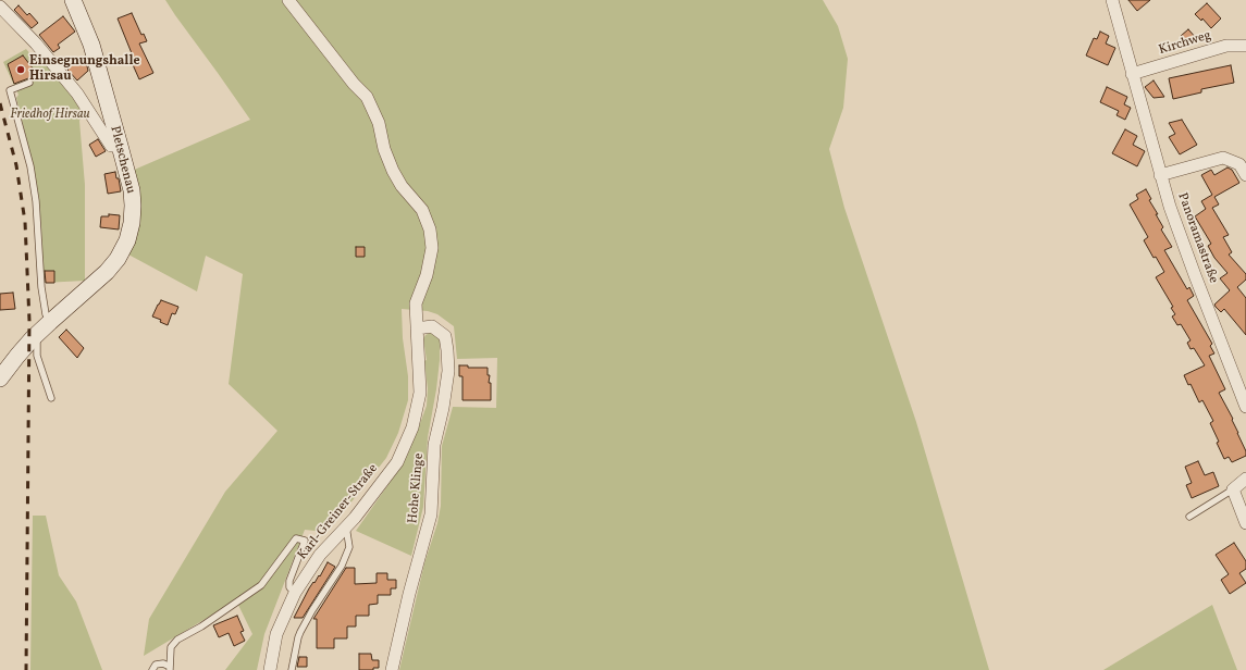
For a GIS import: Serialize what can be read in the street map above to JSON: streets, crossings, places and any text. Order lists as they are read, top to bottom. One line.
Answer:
{"streets":{"main road":["Pletschenau"],"street":["Kirchweg","Panoramastraße","Hohe Klinge","Karl-Greiner-Straße"]},"crossings":[["Kirchweg","Panoramastraße"],["Hohe Klinge","Karl-Greiner-Straße"]],"parks":["Friedhof Hirsau"],"places":["Einsegnungshalle Hirsau"]}
